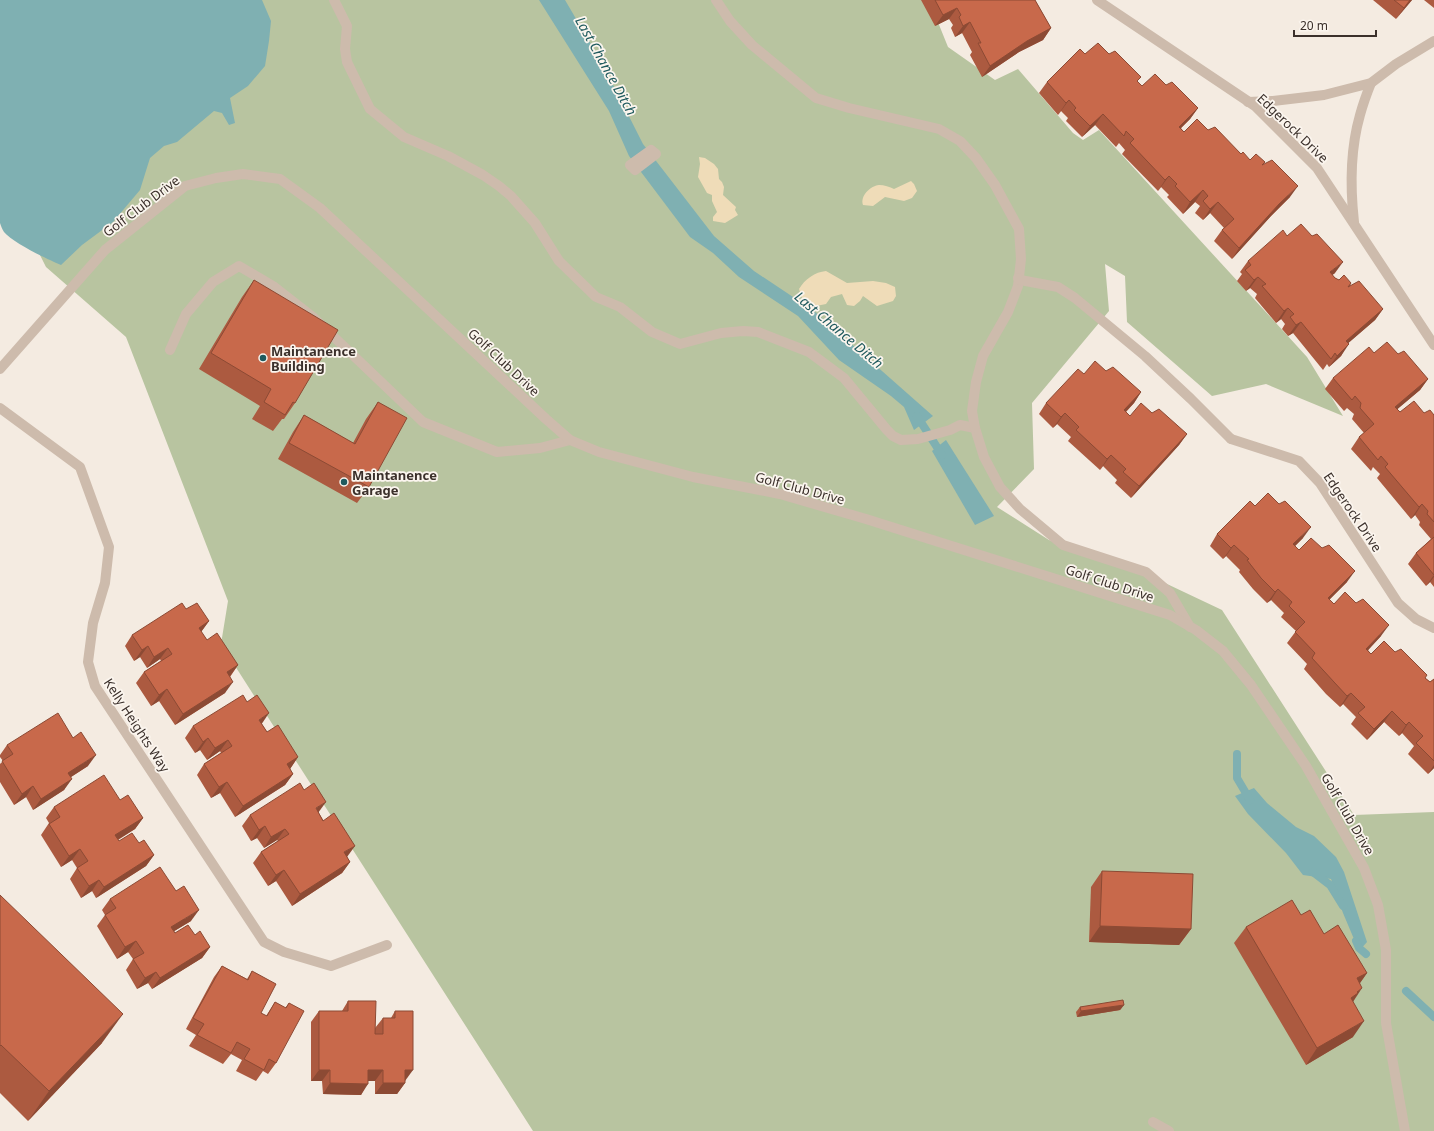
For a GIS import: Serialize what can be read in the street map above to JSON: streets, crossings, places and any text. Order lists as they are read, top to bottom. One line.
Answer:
{"streets":{"street":["Edgerock Drive","Golf Club Drive","Kelly Heights Way"]},"water":["Last Chance Ditch"],"places":["Maintanence Building","Maintanence Garage"],"scale_bar":"20 m"}
